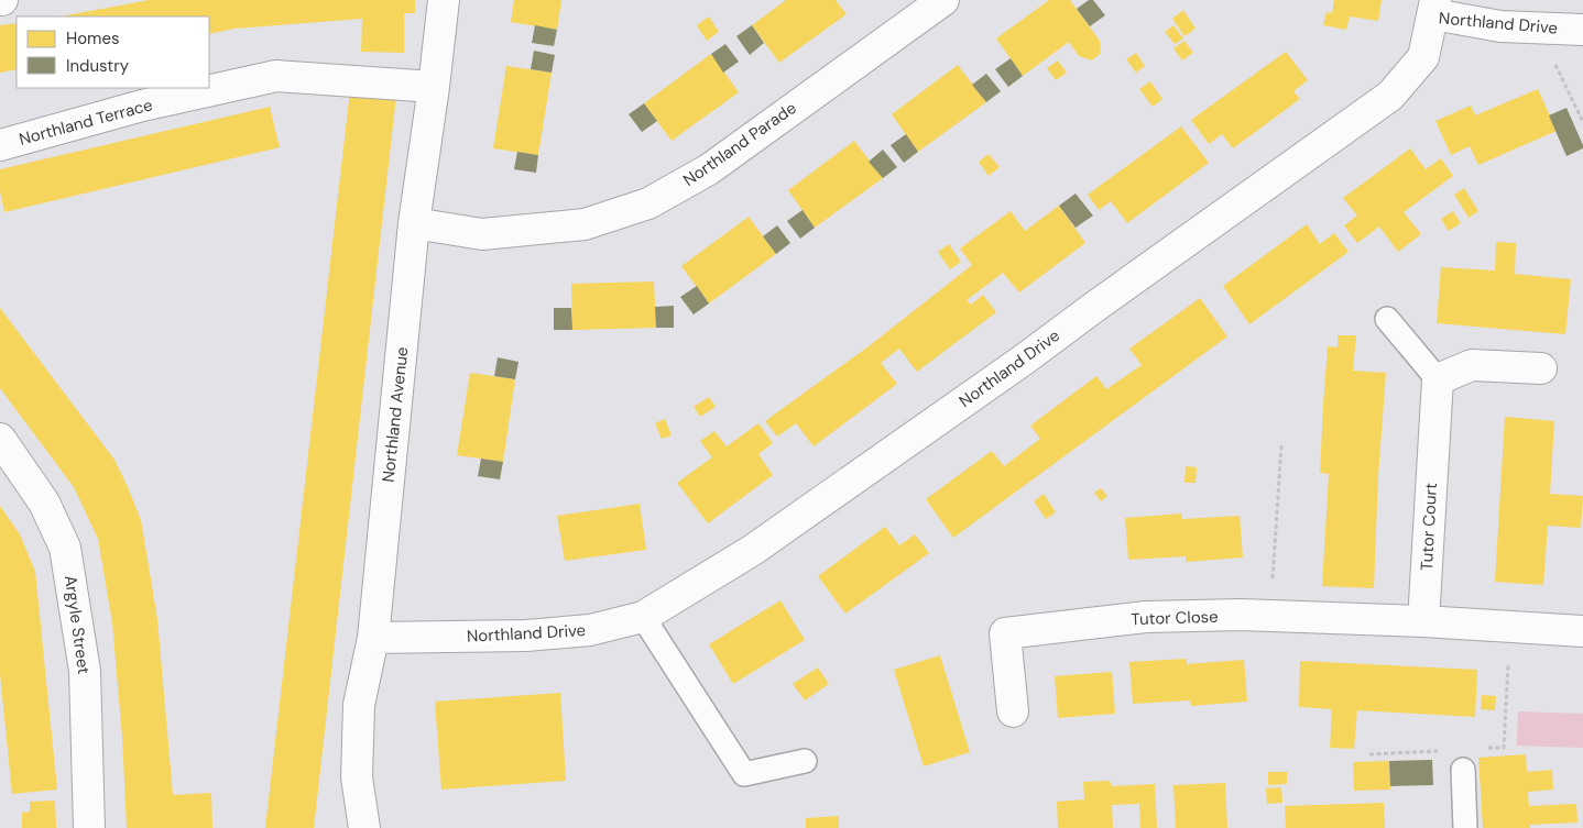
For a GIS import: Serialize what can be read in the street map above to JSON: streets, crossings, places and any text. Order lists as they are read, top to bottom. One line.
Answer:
{"streets":{"street":["Northland Drive","Northland Terrace","Northland Parade","Northland Avenue","Tutor Court","Tutor Close","Argyle Street"]},"crossings":[["Northland Drive","Northland Avenue"],["Northland Terrace","Northland Avenue"],["Northland Parade","Northland Avenue"],["Tutor Court","Tutor Close"]],"legend":["Homes","Industry"]}
